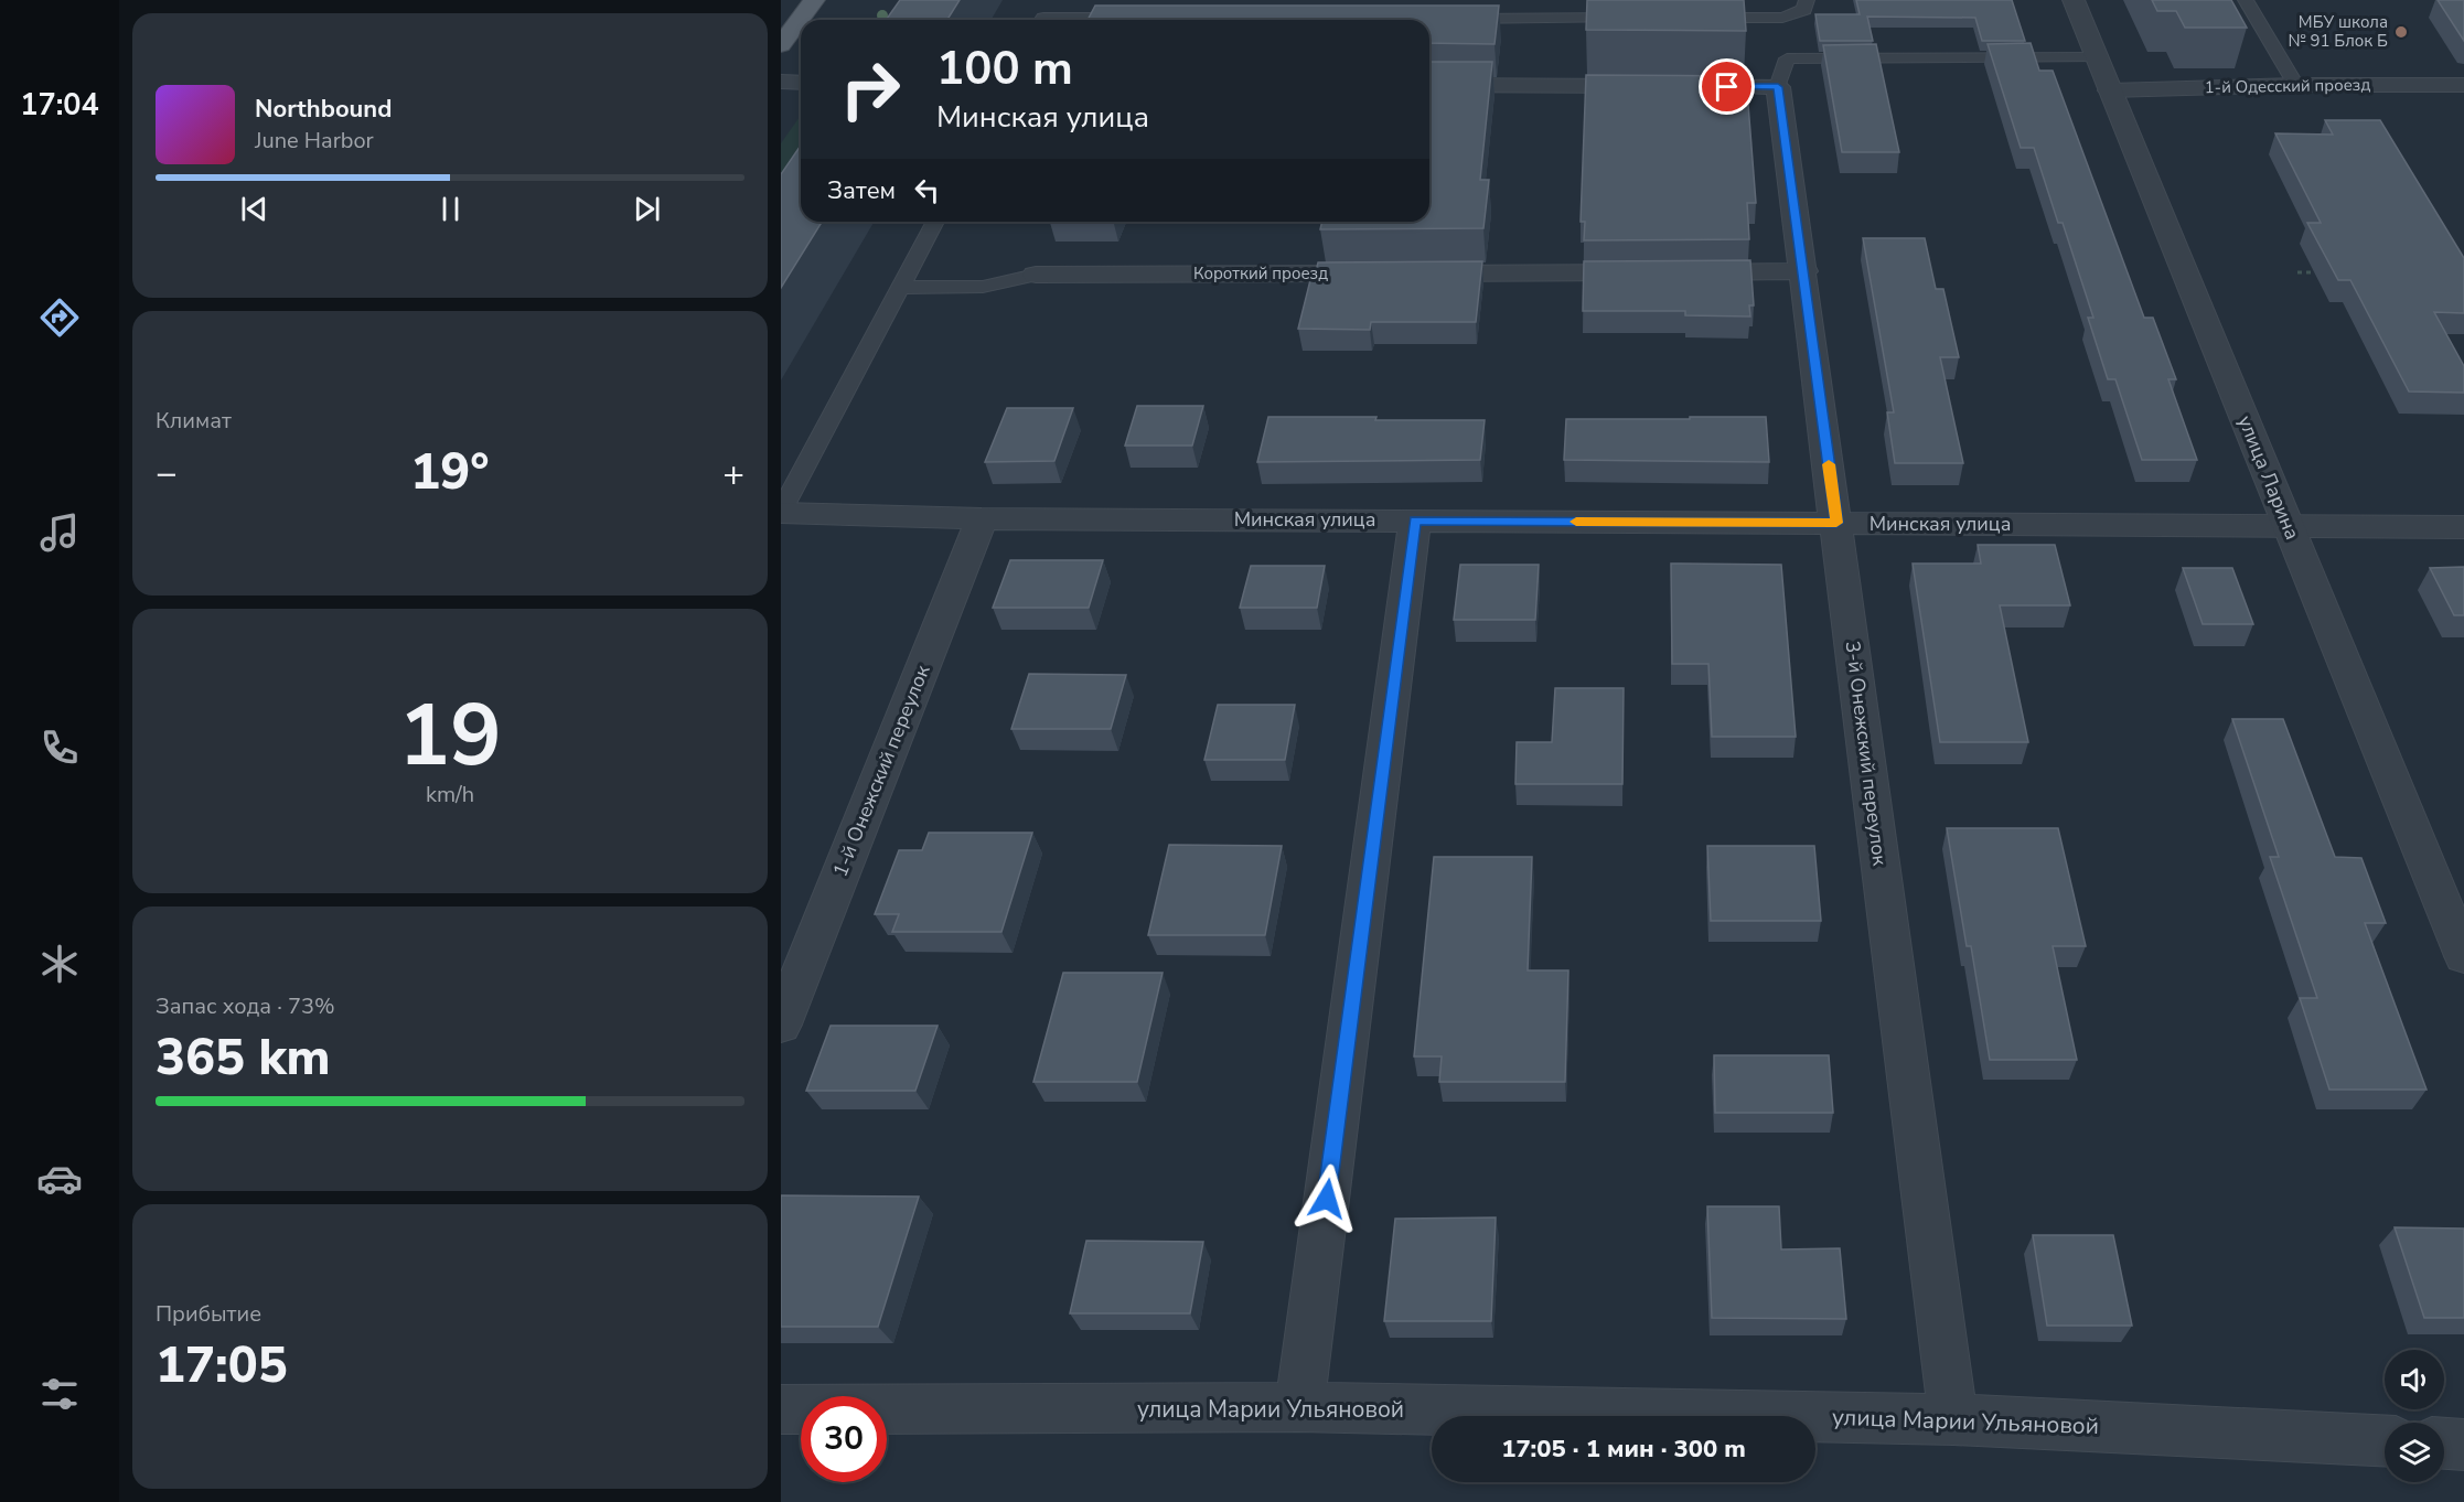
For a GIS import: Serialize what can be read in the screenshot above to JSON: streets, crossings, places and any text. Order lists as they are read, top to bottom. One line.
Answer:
{"streets":{"street":["1-й Одесский проезд","Короткий проезд","улица Ларина","Минская улица","3-й Онежский переулок","1-й Онежский переулок","улица Марии Ульяновой"]},"crossings":[["1-й Одесский проезд","улица Ларина"],["Короткий проезд","3-й Онежский переулок"],["улица Ларина","Минская улица"],["Минская улица","3-й Онежский переулок"],["Минская улица","1-й Онежский переулок"],["3-й Онежский переулок","улица Марии Ульяновой"]],"places":["МБУ школа № 91 Блок Б"],"page":{"tabs":"17:04","turn":["100 m","Минская улица"],"song":["Northbound","June Harbor"],"then":"Затем","tile":["Климат",["19","km/h"],["Запас хода · 73%","365 km"],["Прибытие","17:05"]],"heat":["−","19°","+"],"limit":"30","trip":"17:05 · 1 мин · 300 m"}}
